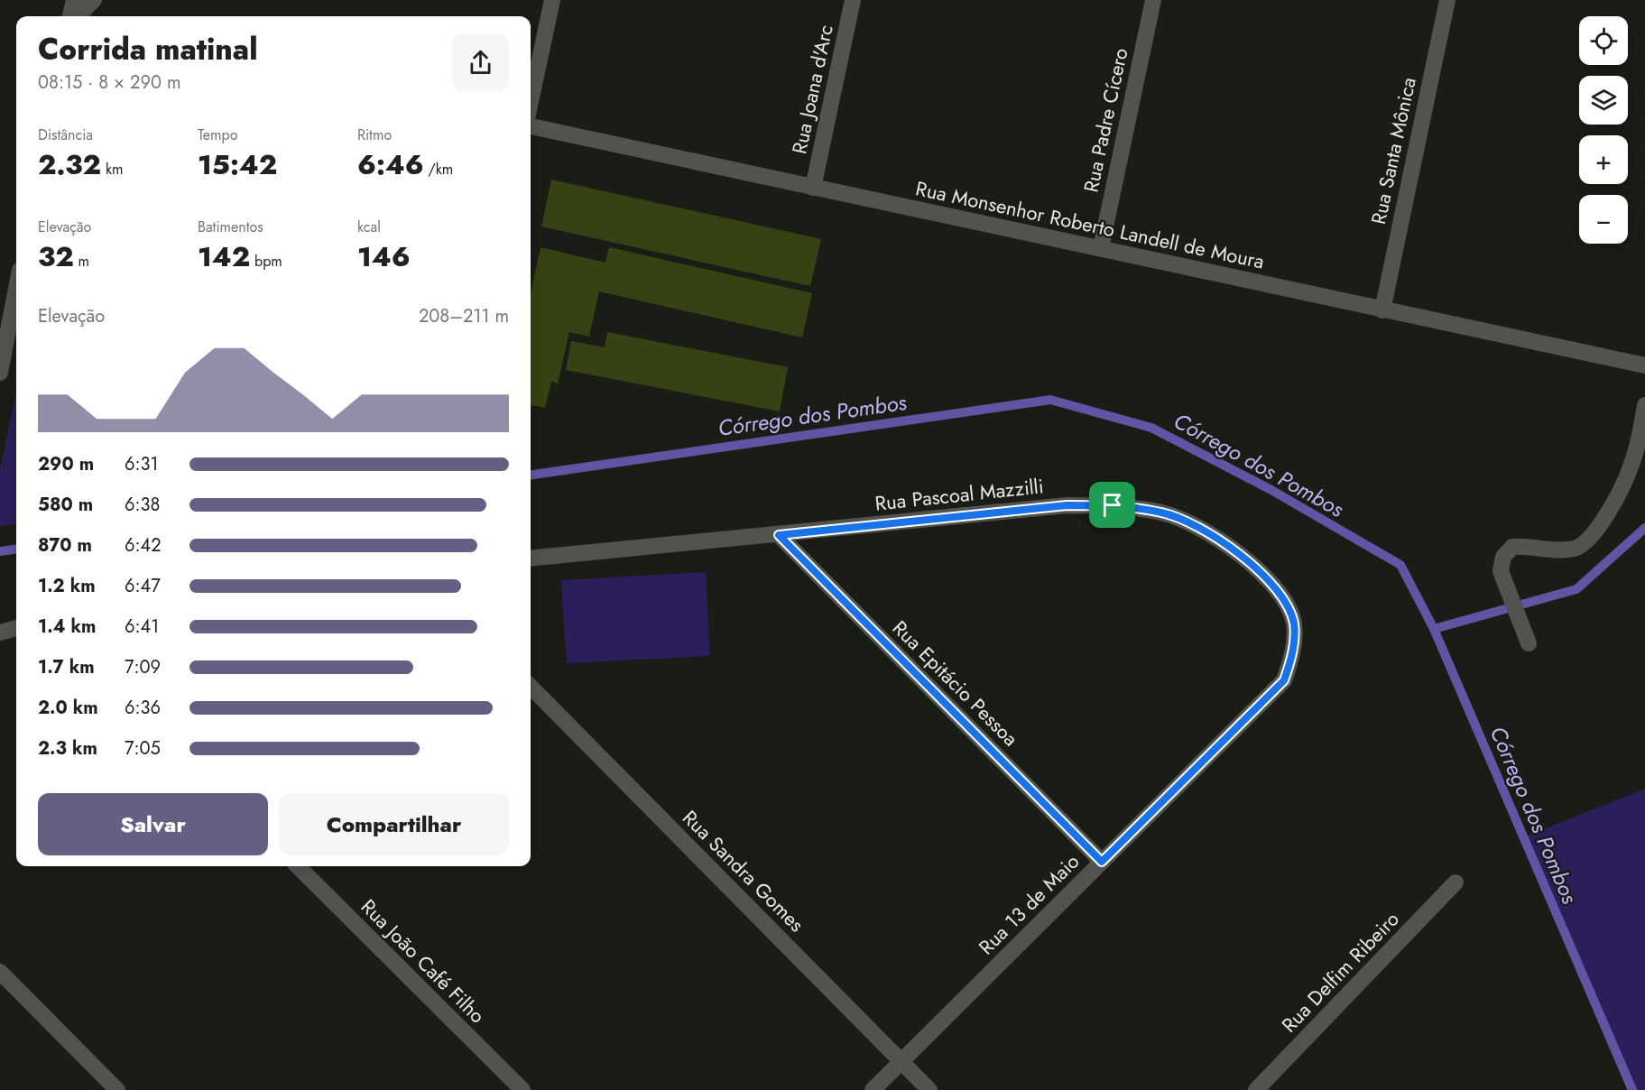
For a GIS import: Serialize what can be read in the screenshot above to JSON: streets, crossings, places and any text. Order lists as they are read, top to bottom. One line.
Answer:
{"streets":{"street":["Rua Joana d'Arc","Rua Padre Cícero","Rua Santa Mônica","Rua Monsenhor Roberto Landell de Moura","Rua Pascoal Mazzilli","Rua Epitácio Pessoa","Rua Sandra Gomes","Rua 13 de Maio","Rua João Café Filho","Rua Delfim Ribeiro"]},"crossings":[["Rua Joana d'Arc","Rua Monsenhor Roberto Landell de Moura"],["Rua Padre Cícero","Rua Monsenhor Roberto Landell de Moura"],["Rua Santa Mônica","Rua Monsenhor Roberto Landell de Moura"],["Rua Pascoal Mazzilli","Rua Epitácio Pessoa"],["Rua Pascoal Mazzilli","Rua 13 de Maio"],["Rua Epitácio Pessoa","Rua 13 de Maio"],["Rua Sandra Gomes","Rua 13 de Maio"]],"water":["Córrego dos Pombos"],"page":{"map_buttons":["+","−"],"heading":["Corrida matinal","08:15 · 8 × 290 m"],"stats":[["Distância","2.32 km"],["Tempo","15:42"],["Ritmo","6:46 /km"],["Elevação","32 m"],["Batimentos","142 bpm"],["kcal","146"]],"chart":["Elevação","208–211 m"],"list":[{"name":"290 m","note":"6:31"},{"name":"580 m","note":"6:38"},{"name":"870 m","note":"6:42"},{"name":"1.2 km","note":"6:47"},{"name":"1.4 km","note":"6:41"},{"name":"1.7 km","note":"7:09"},{"name":"2.0 km","note":"6:36"},{"name":"2.3 km","note":"7:05"}],"buttons":["Salvar","Compartilhar"]}}
